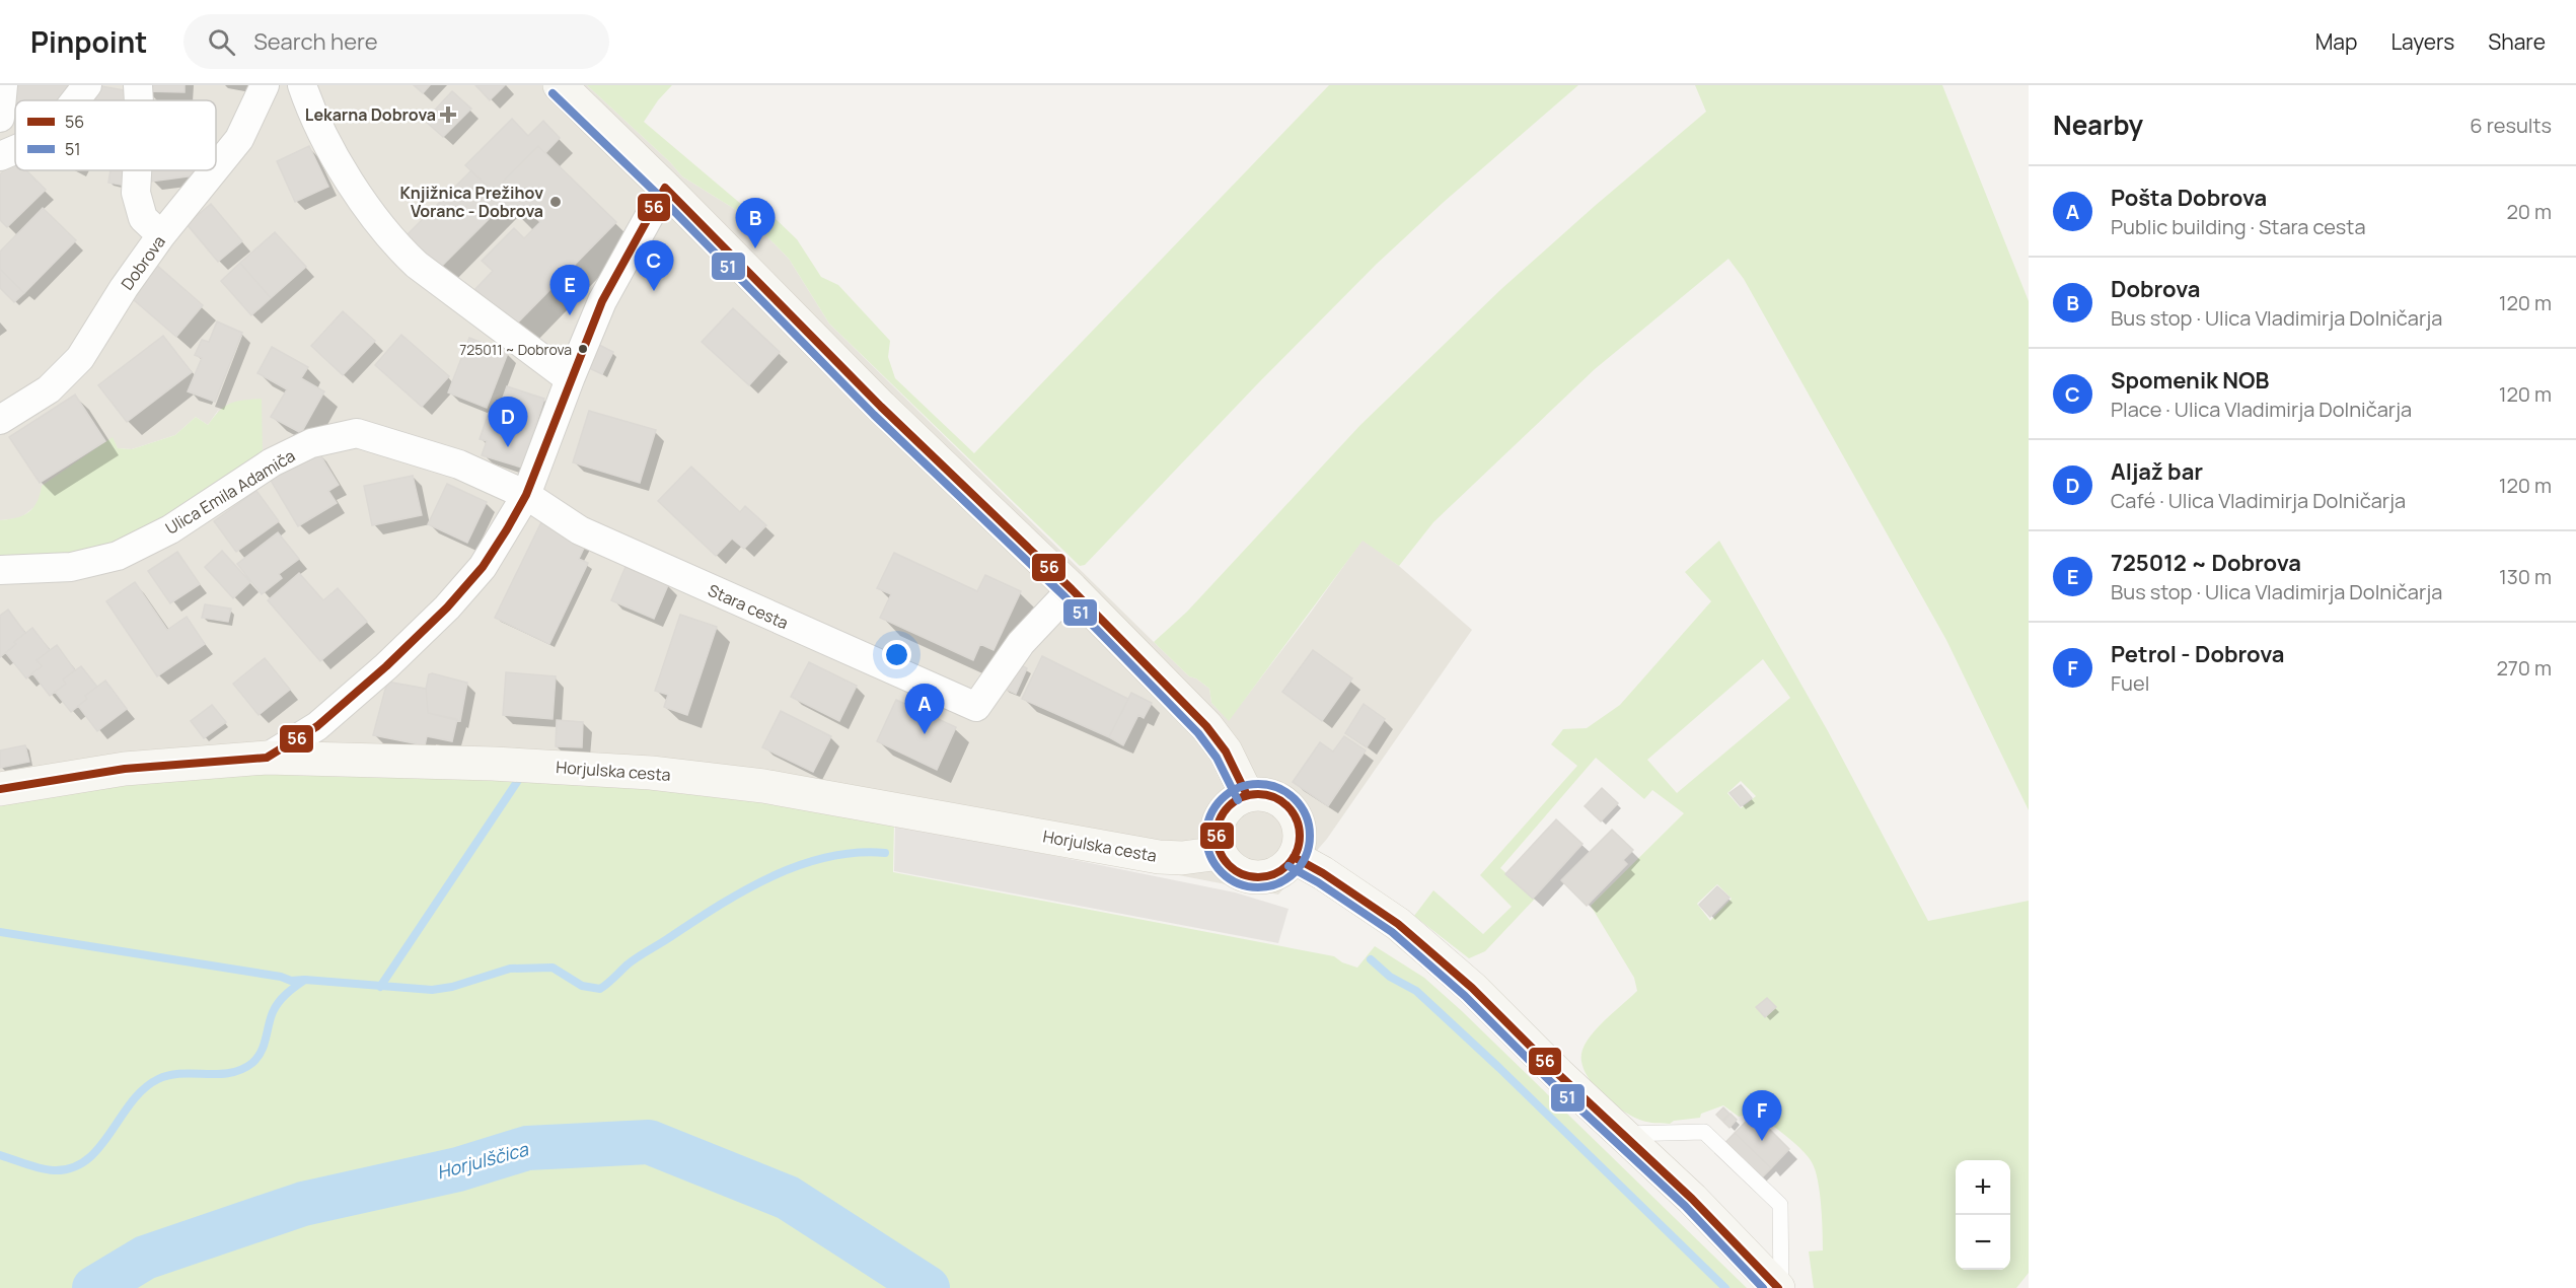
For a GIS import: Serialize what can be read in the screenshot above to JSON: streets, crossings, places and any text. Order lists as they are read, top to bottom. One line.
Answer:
{"streets":{"street":["Dobrova","Ulica Emila Adamiča","Stara cesta","Horjulska cesta"]},"crossings":[["Ulica Emila Adamiča","Stara cesta"]],"water":["Horjulščica"],"places":{"health":["Lekarna Dobrova"],"other":["Knjižnica Prežihov Voranc - Dobrova","725011 ~ Dobrova"]},"lines":["transit line 51","transit line 56"],"legend":["56","51"],"page":{"header":"Pinpoint","search":"Search here","nav":["Map","Layers","Share"],"heading":["Nearby","6 results"],"list":[{"mark":"A","name":"Pošta Dobrova","note":"Public building · Stara cesta","value":"20 m"},{"mark":"B","name":"Dobrova","note":"Bus stop · Ulica Vladimirja Dolničarja","value":"120 m"},{"mark":"C","name":"Spomenik NOB","note":"Place · Ulica Vladimirja Dolničarja","value":"120 m"},{"mark":"D","name":"Aljaž bar","note":"Café · Ulica Vladimirja Dolničarja","value":"120 m"},{"mark":"E","name":"725012 ~ Dobrova","note":"Bus stop · Ulica Vladimirja Dolničarja","value":"130 m"},{"mark":"F","name":"Petrol - Dobrova","note":"Fuel","value":"270 m"}],"pins":["B","C","E","D","A","F"],"map_buttons":["+","−"]}}
